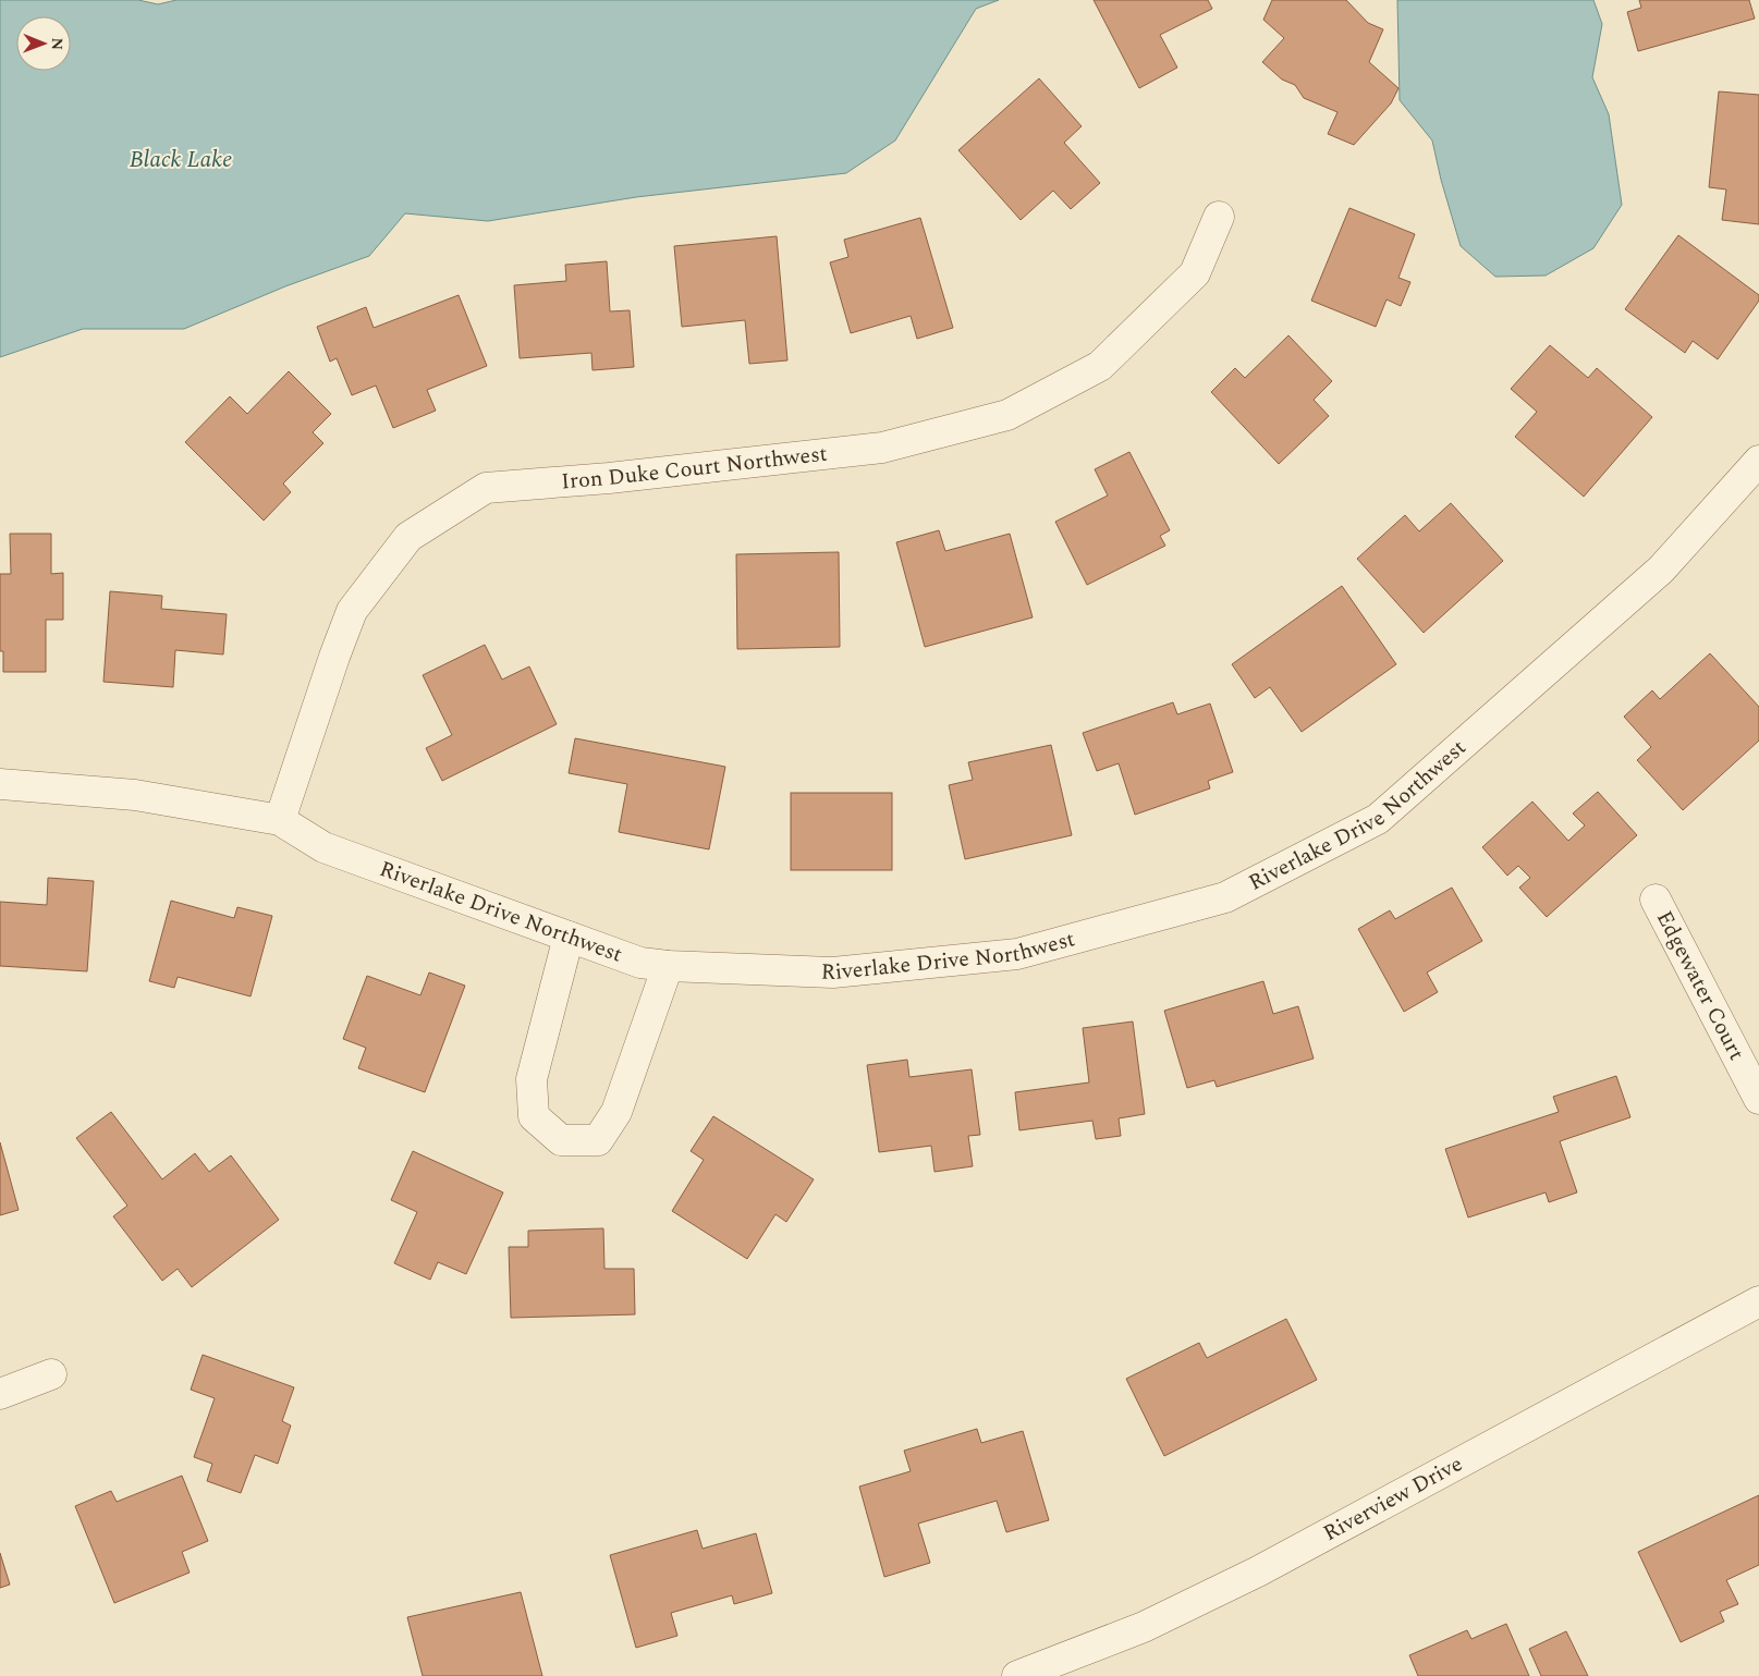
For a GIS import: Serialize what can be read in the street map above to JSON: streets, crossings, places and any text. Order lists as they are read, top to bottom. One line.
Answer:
{"streets":{"street":["Iron Duke Court Northwest","Riverlake Drive Northwest","Edgewater Court","Riverview Drive"]},"crossings":[["Iron Duke Court Northwest","Riverlake Drive Northwest"]],"water":["Black Lake"],"north":"right"}
